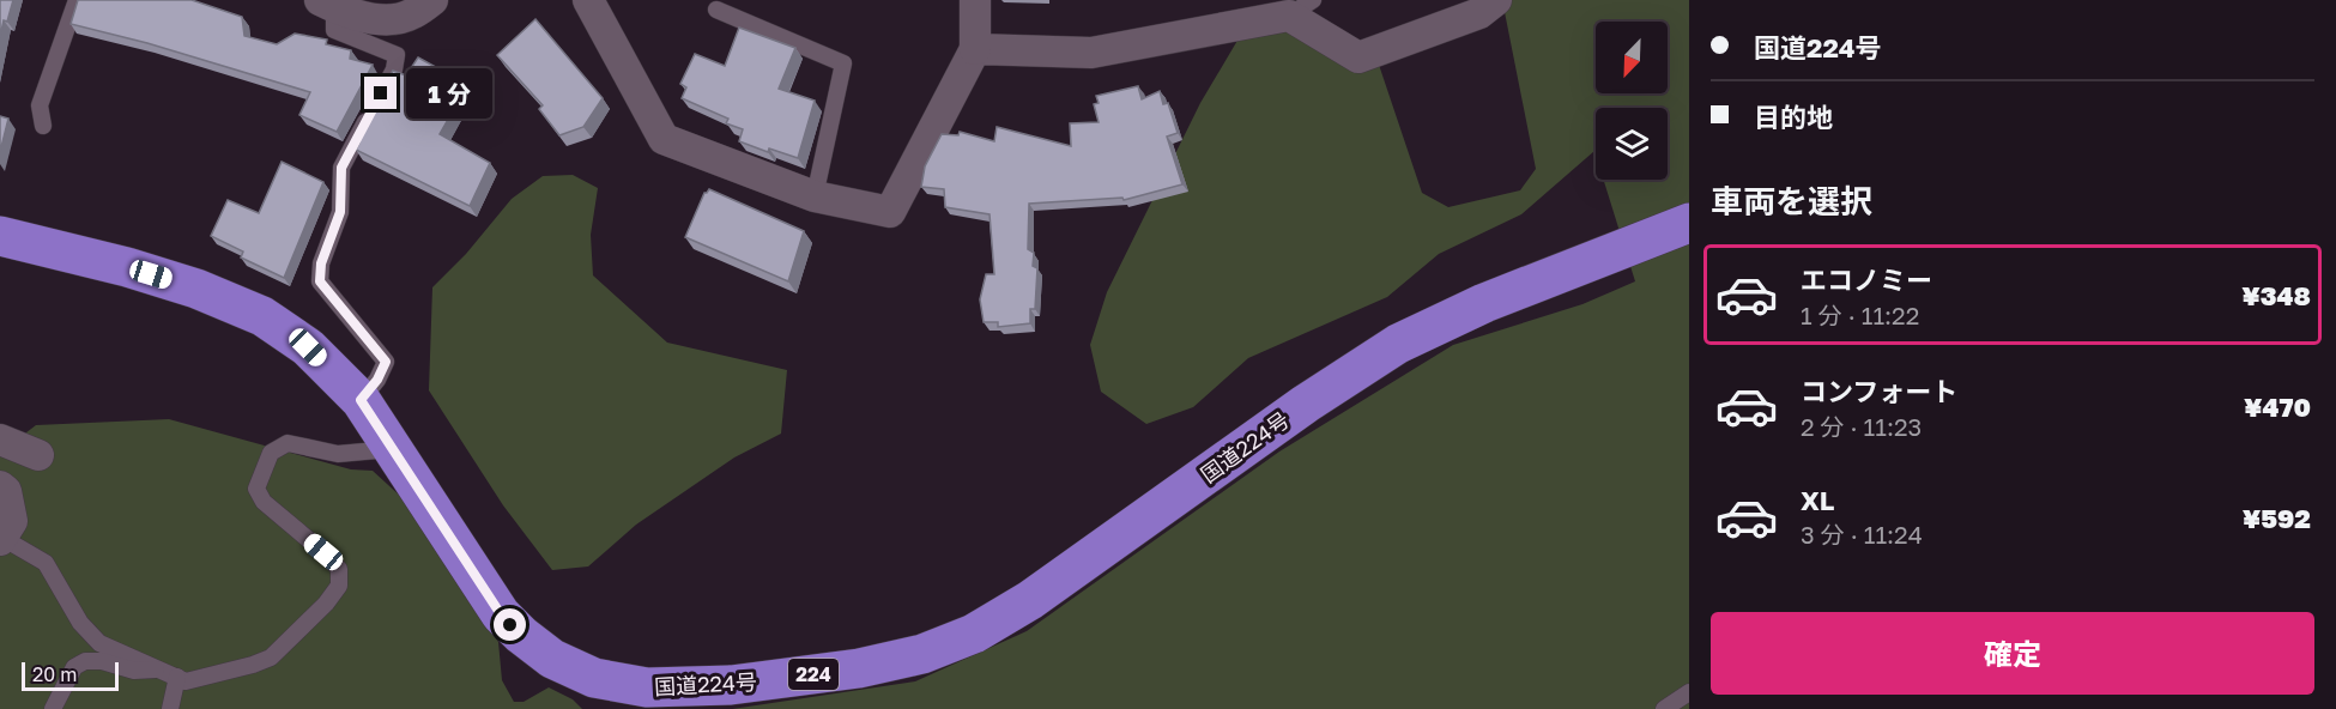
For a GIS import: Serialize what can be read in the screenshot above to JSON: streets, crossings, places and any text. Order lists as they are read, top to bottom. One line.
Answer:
{"streets":{"highway":["国道224号","224"]},"scale_bar":"20 m","north":"bottom left","page":{"banner":["国道224号","目的地"],"bubble":"1 分","heading":"車両を選択","list":[{"name":"エコノミー","note":"1 分 · 11:22","value":"¥348"},{"name":"コンフォート","note":"2 分 · 11:23","value":"¥470"},{"name":"XL","note":"3 分 · 11:24","value":"¥592"}],"buttons":"確定","scale":"20 m"}}
